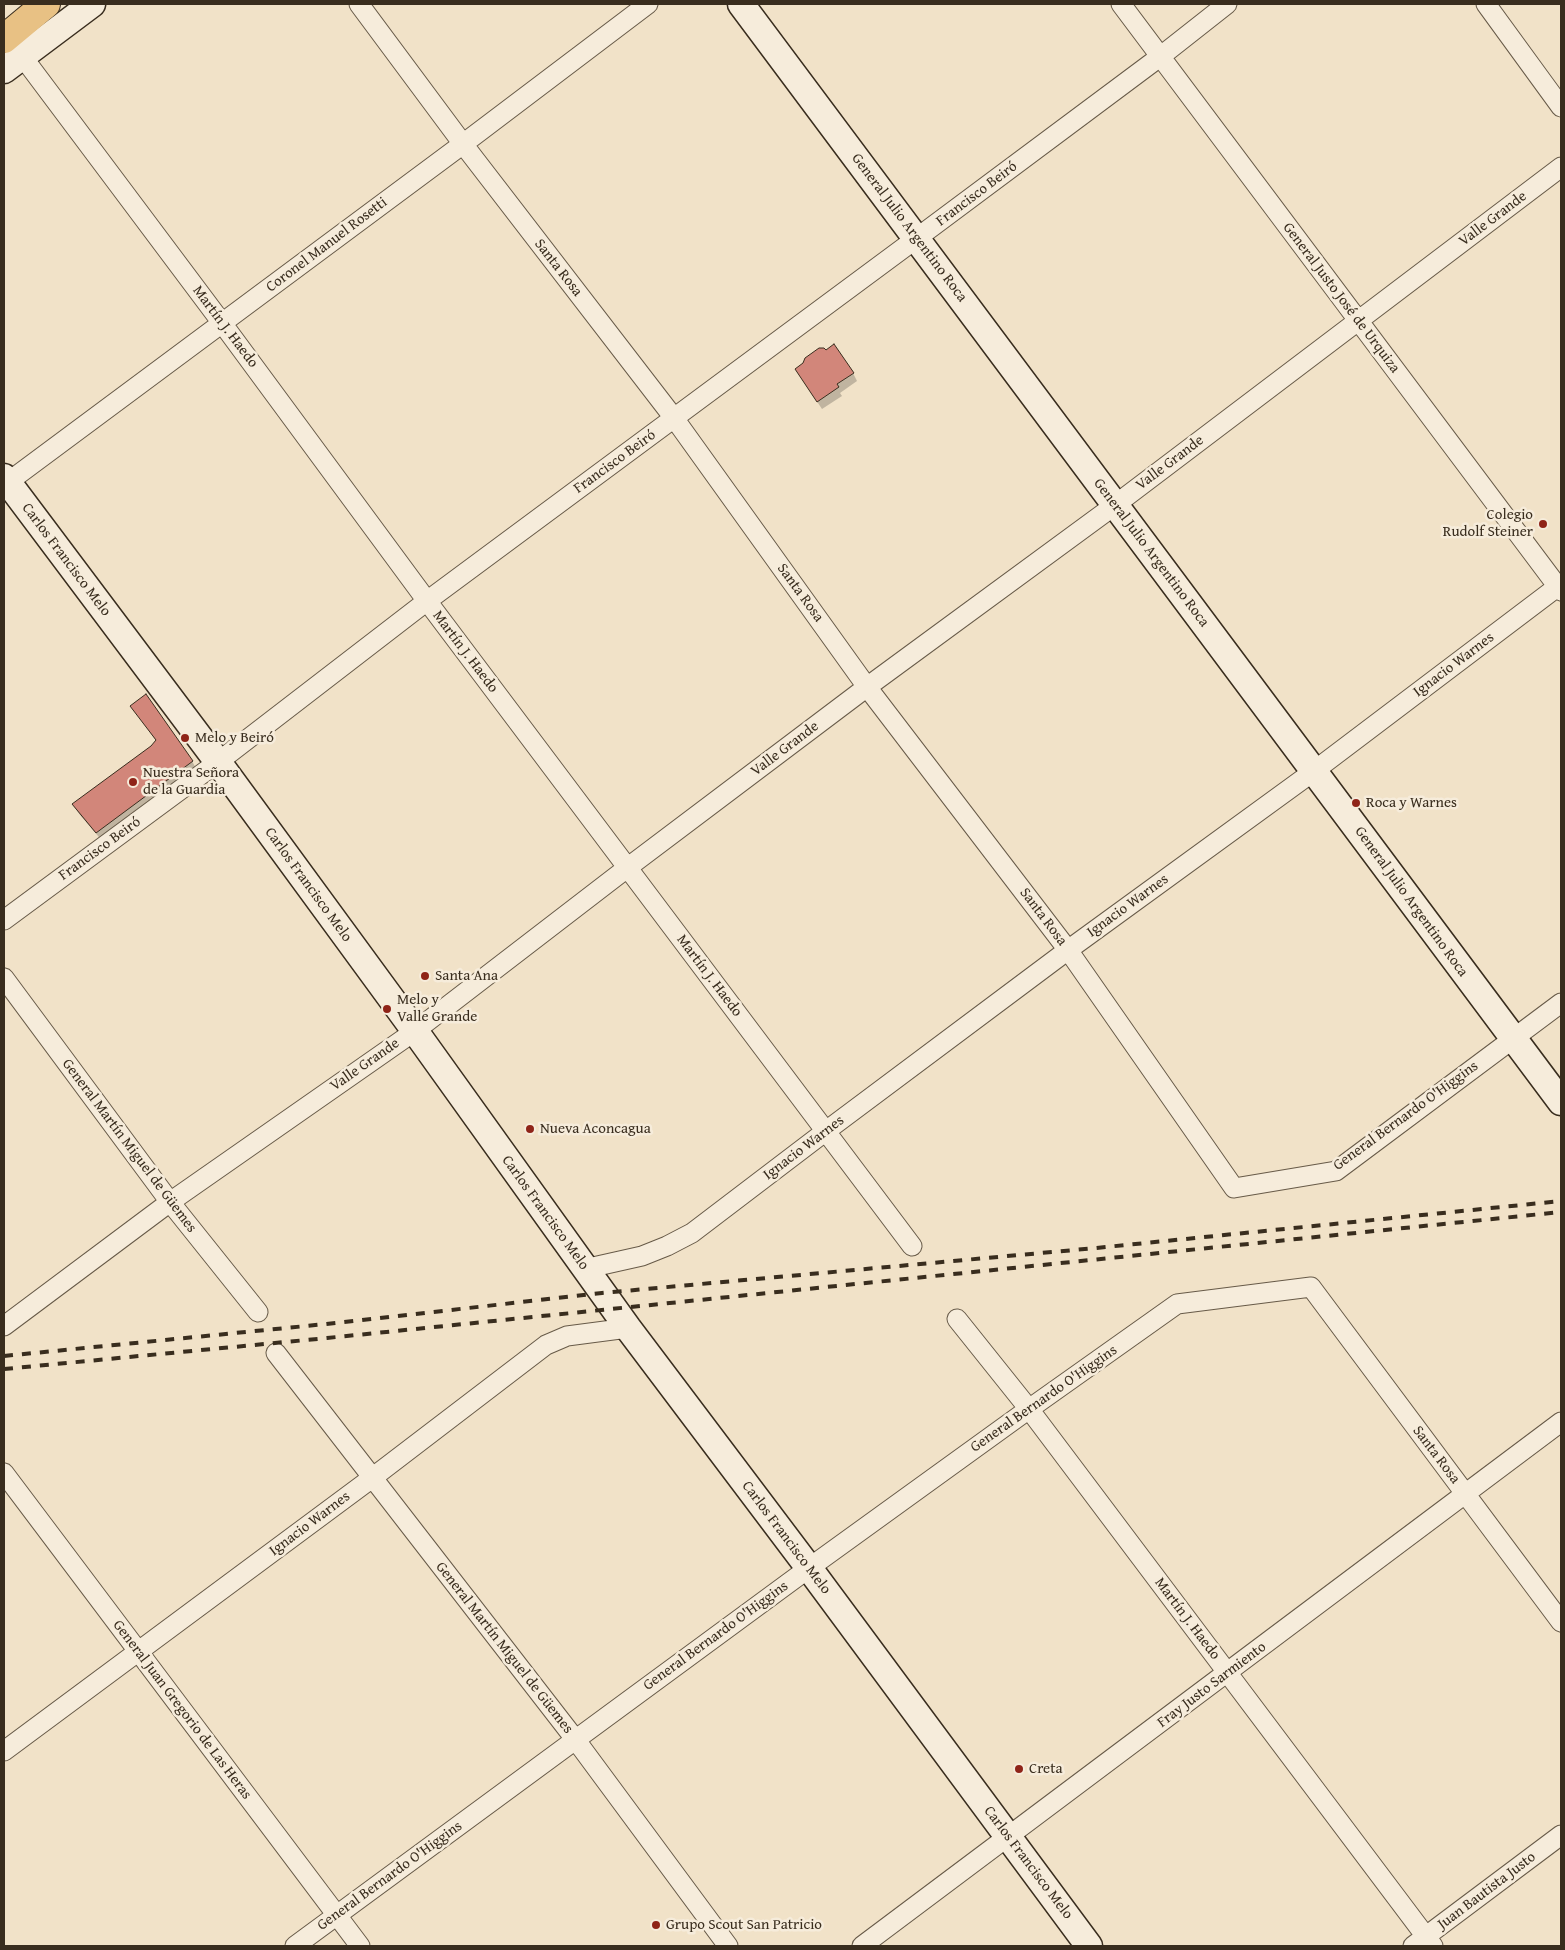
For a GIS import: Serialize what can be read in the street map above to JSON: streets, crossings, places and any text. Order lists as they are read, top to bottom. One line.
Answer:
{"streets":{"street":["Francisco Beiró","Valle Grande","General Julio Argentino Roca","Coronel Manuel Rosetti","Santa Rosa","General Justo José de Urquiza","Martín J. Haedo","Carlos Francisco Melo","Ignacio Warnes","General Bernardo O'Higgins","General Martín Miguel de Güemes","Fray Justo Sarmiento","General Juan Gregorio de Las Heras","Juan Bautista Justo"]},"crossings":[["Francisco Beiró","General Julio Argentino Roca"],["Francisco Beiró","Santa Rosa"],["Francisco Beiró","General Justo José de Urquiza"],["Francisco Beiró","Martín J. Haedo"],["Francisco Beiró","Carlos Francisco Melo"],["Valle Grande","General Julio Argentino Roca"],["Valle Grande","Santa Rosa"],["Valle Grande","General Justo José de Urquiza"],["Valle Grande","Martín J. Haedo"],["Valle Grande","Carlos Francisco Melo"],["Valle Grande","General Martín Miguel de Güemes"],["General Julio Argentino Roca","Ignacio Warnes"],["General Julio Argentino Roca","General Bernardo O'Higgins"],["Coronel Manuel Rosetti","Santa Rosa"],["Coronel Manuel Rosetti","Martín J. Haedo"],["Coronel Manuel Rosetti","Carlos Francisco Melo"],["Santa Rosa","Ignacio Warnes"],["Santa Rosa","General Bernardo O'Higgins"],["Santa Rosa","Fray Justo Sarmiento"],["General Justo José de Urquiza","Ignacio Warnes"],["Martín J. Haedo","Ignacio Warnes"],["Martín J. Haedo","General Bernardo O'Higgins"],["Martín J. Haedo","Fray Justo Sarmiento"],["Martín J. Haedo","Juan Bautista Justo"],["Carlos Francisco Melo","Ignacio Warnes"],["Carlos Francisco Melo","General Bernardo O'Higgins"],["Carlos Francisco Melo","Fray Justo Sarmiento"],["Ignacio Warnes","General Martín Miguel de Güemes"],["Ignacio Warnes","General Juan Gregorio de Las Heras"],["General Bernardo O'Higgins","General Martín Miguel de Güemes"],["General Bernardo O'Higgins","General Juan Gregorio de Las Heras"]],"places":["Colegio Rudolf Steiner","Melo y Beiró","Nuestra Señora de la Guardia","Roca y Warnes","Santa Ana","Melo y Valle Grande","Nueva Aconcagua","Creta","Grupo Scout San Patricio"]}
